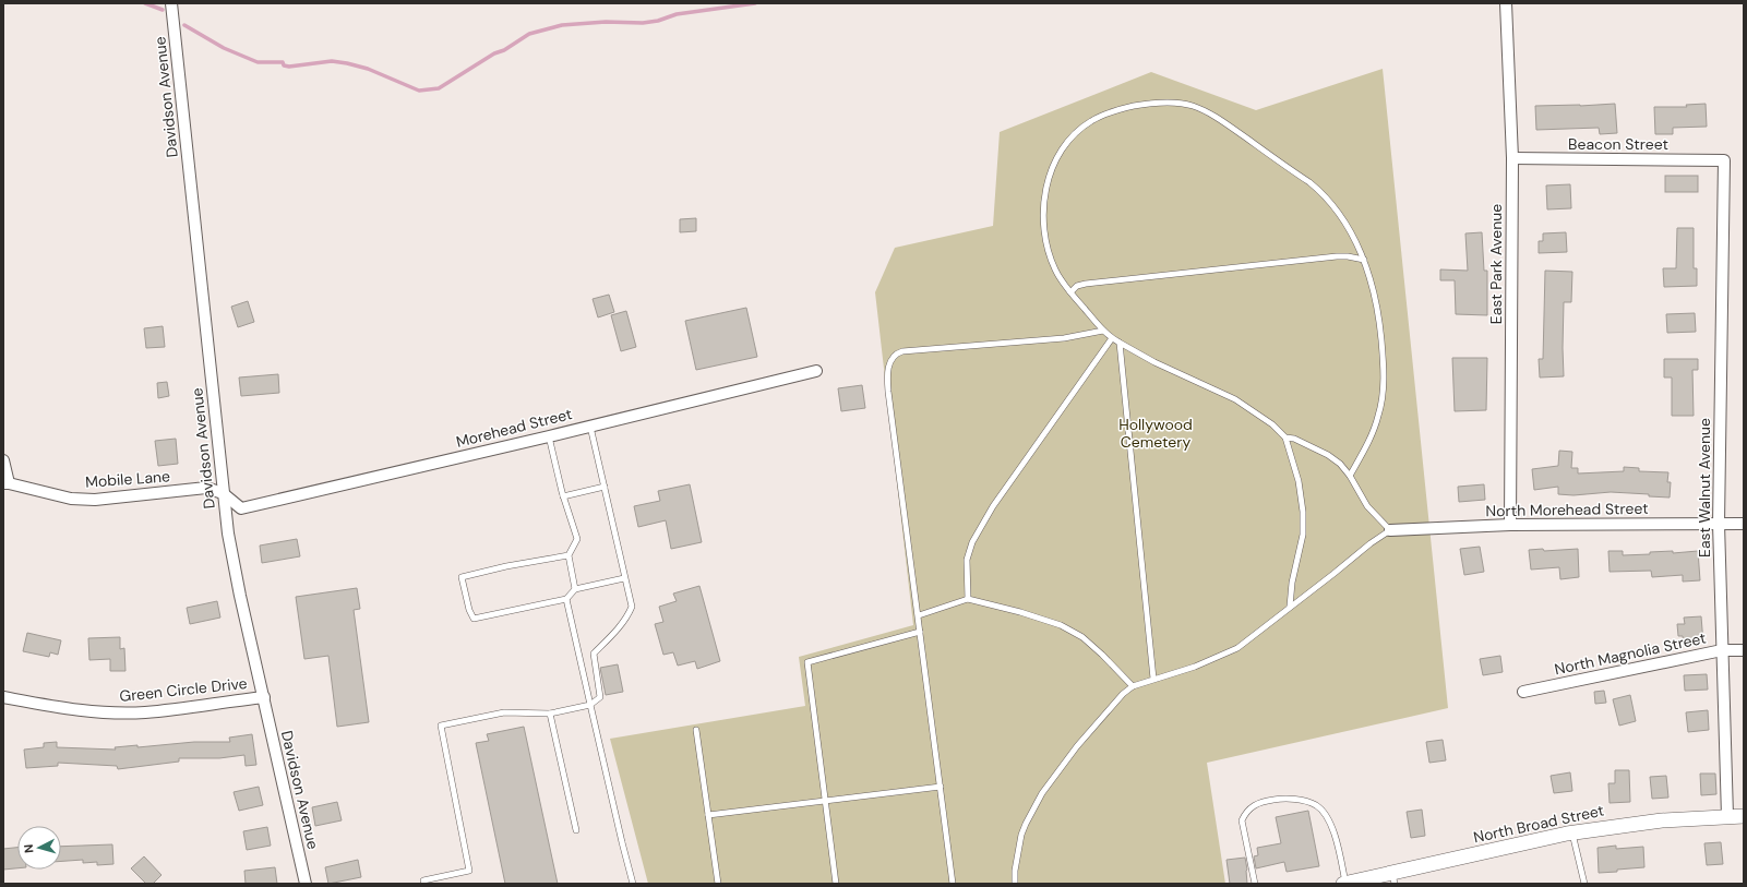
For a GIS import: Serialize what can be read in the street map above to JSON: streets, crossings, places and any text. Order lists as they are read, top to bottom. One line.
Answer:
{"streets":{"street":["Davidson Avenue","Beacon Street","East Park Avenue","Morehead Street","Mobile Lane","East Walnut Avenue","North Morehead Street","North Magnolia Street","Green Circle Drive","North Broad Street"]},"crossings":[["Davidson Avenue","Morehead Street"],["Davidson Avenue","Mobile Lane"],["Davidson Avenue","Green Circle Drive"],["Beacon Street","East Park Avenue"],["Beacon Street","East Walnut Avenue"],["East Park Avenue","North Morehead Street"],["Morehead Street","Mobile Lane"],["East Walnut Avenue","North Morehead Street"],["East Walnut Avenue","North Magnolia Street"],["East Walnut Avenue","North Broad Street"]],"parks":["Hollywood Cemetery"],"north":"left"}
